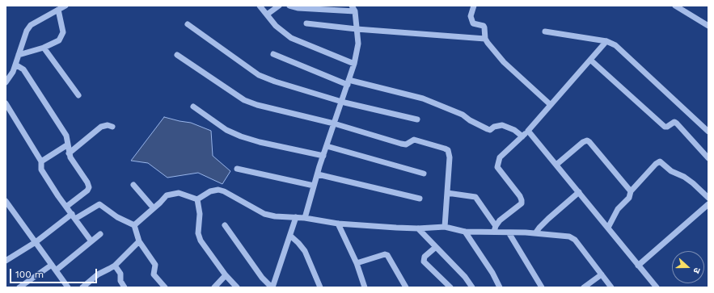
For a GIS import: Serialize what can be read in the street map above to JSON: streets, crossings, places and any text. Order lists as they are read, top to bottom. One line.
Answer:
{"scale_bar":"100 m","north":"right"}
